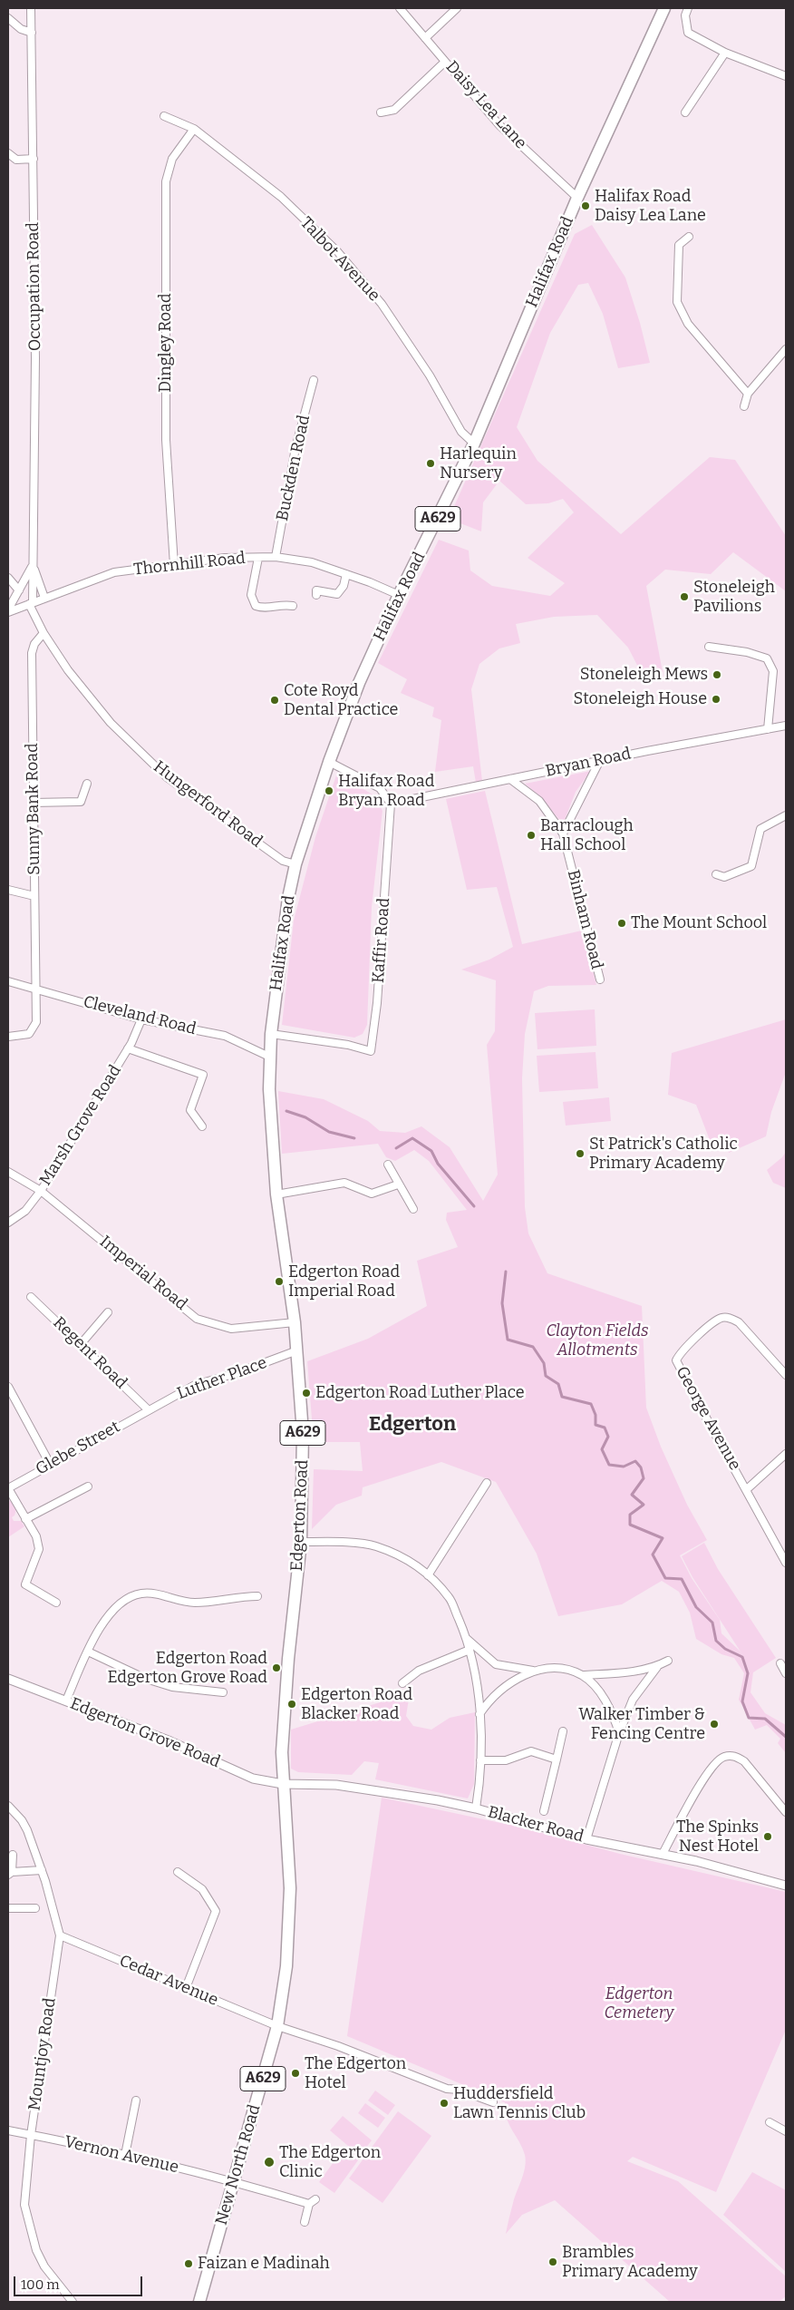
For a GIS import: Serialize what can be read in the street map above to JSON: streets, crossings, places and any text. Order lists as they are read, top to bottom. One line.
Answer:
{"streets":{"highway":["Halifax Road","A629","Edgerton Road","New North Road"],"street":["Daisy Lea Lane","Talbot Avenue","Occupation Road","Dingley Road","Buckden Road","Thornhill Road","Bryan Road","Hungerford Road","Sunny Bank Road","Binham Road","Kaffir Road","Cleveland Road","Marsh Grove Road","Imperial Road","Regent Road","Luther Place","George Avenue","Glebe Street","Edgerton Grove Road","Blacker Road","Cedar Avenue","Mountjoy Road","Vernon Avenue"]},"crossings":[["Daisy Lea Lane","Halifax Road"],["Talbot Avenue","Halifax Road"],["Talbot Avenue","Dingley Road"],["Halifax Road","Thornhill Road"],["Halifax Road","Hungerford Road"],["Halifax Road","Kaffir Road"],["Halifax Road","Cleveland Road"],["Halifax Road","Edgerton Road"],["Occupation Road","Thornhill Road"],["Occupation Road","Hungerford Road"],["Dingley Road","Thornhill Road"],["Buckden Road","Thornhill Road"],["Thornhill Road","Hungerford Road"],["Bryan Road","Binham Road"],["Bryan Road","Kaffir Road"],["Hungerford Road","Sunny Bank Road"],["Sunny Bank Road","Cleveland Road"],["Cleveland Road","Marsh Grove Road"],["Marsh Grove Road","Imperial Road"],["Imperial Road","Edgerton Road"],["Regent Road","Luther Place"],["Regent Road","Glebe Street"],["Luther Place","Glebe Street"],["Luther Place","Edgerton Road"],["Edgerton Road","Edgerton Grove Road"],["Edgerton Road","Blacker Road"],["Edgerton Road","New North Road"],["Edgerton Grove Road","Blacker Road"],["Edgerton Grove Road","New North Road"],["Blacker Road","New North Road"],["Cedar Avenue","Mountjoy Road"],["Cedar Avenue","New North Road"],["Mountjoy Road","Vernon Avenue"],["Vernon Avenue","New North Road"]],"districts":["Edgerton"],"parks":["Clayton Fields Allotments","Edgerton Cemetery"],"places":["Halifax Road Daisy Lea Lane","Harlequin Nursery","Stoneleigh Pavilions","Stoneleigh Mews","Stoneleigh House","Cote Royd Dental Practice","Halifax Road Bryan Road","Barraclough Hall School","The Mount School","St Patrick's Catholic Primary Academy","Edgerton Road Imperial Road","Edgerton Road Luther Place","Edgerton Road Edgerton Grove Road","Edgerton Road Blacker Road","Walker Timber & Fencing Centre","The Spinks Nest Hotel","The Edgerton Hotel","Huddersfield Lawn Tennis Club","The Edgerton Clinic","Brambles Primary Academy","Faizan e Madinah"],"scale_bar":"100 m"}
